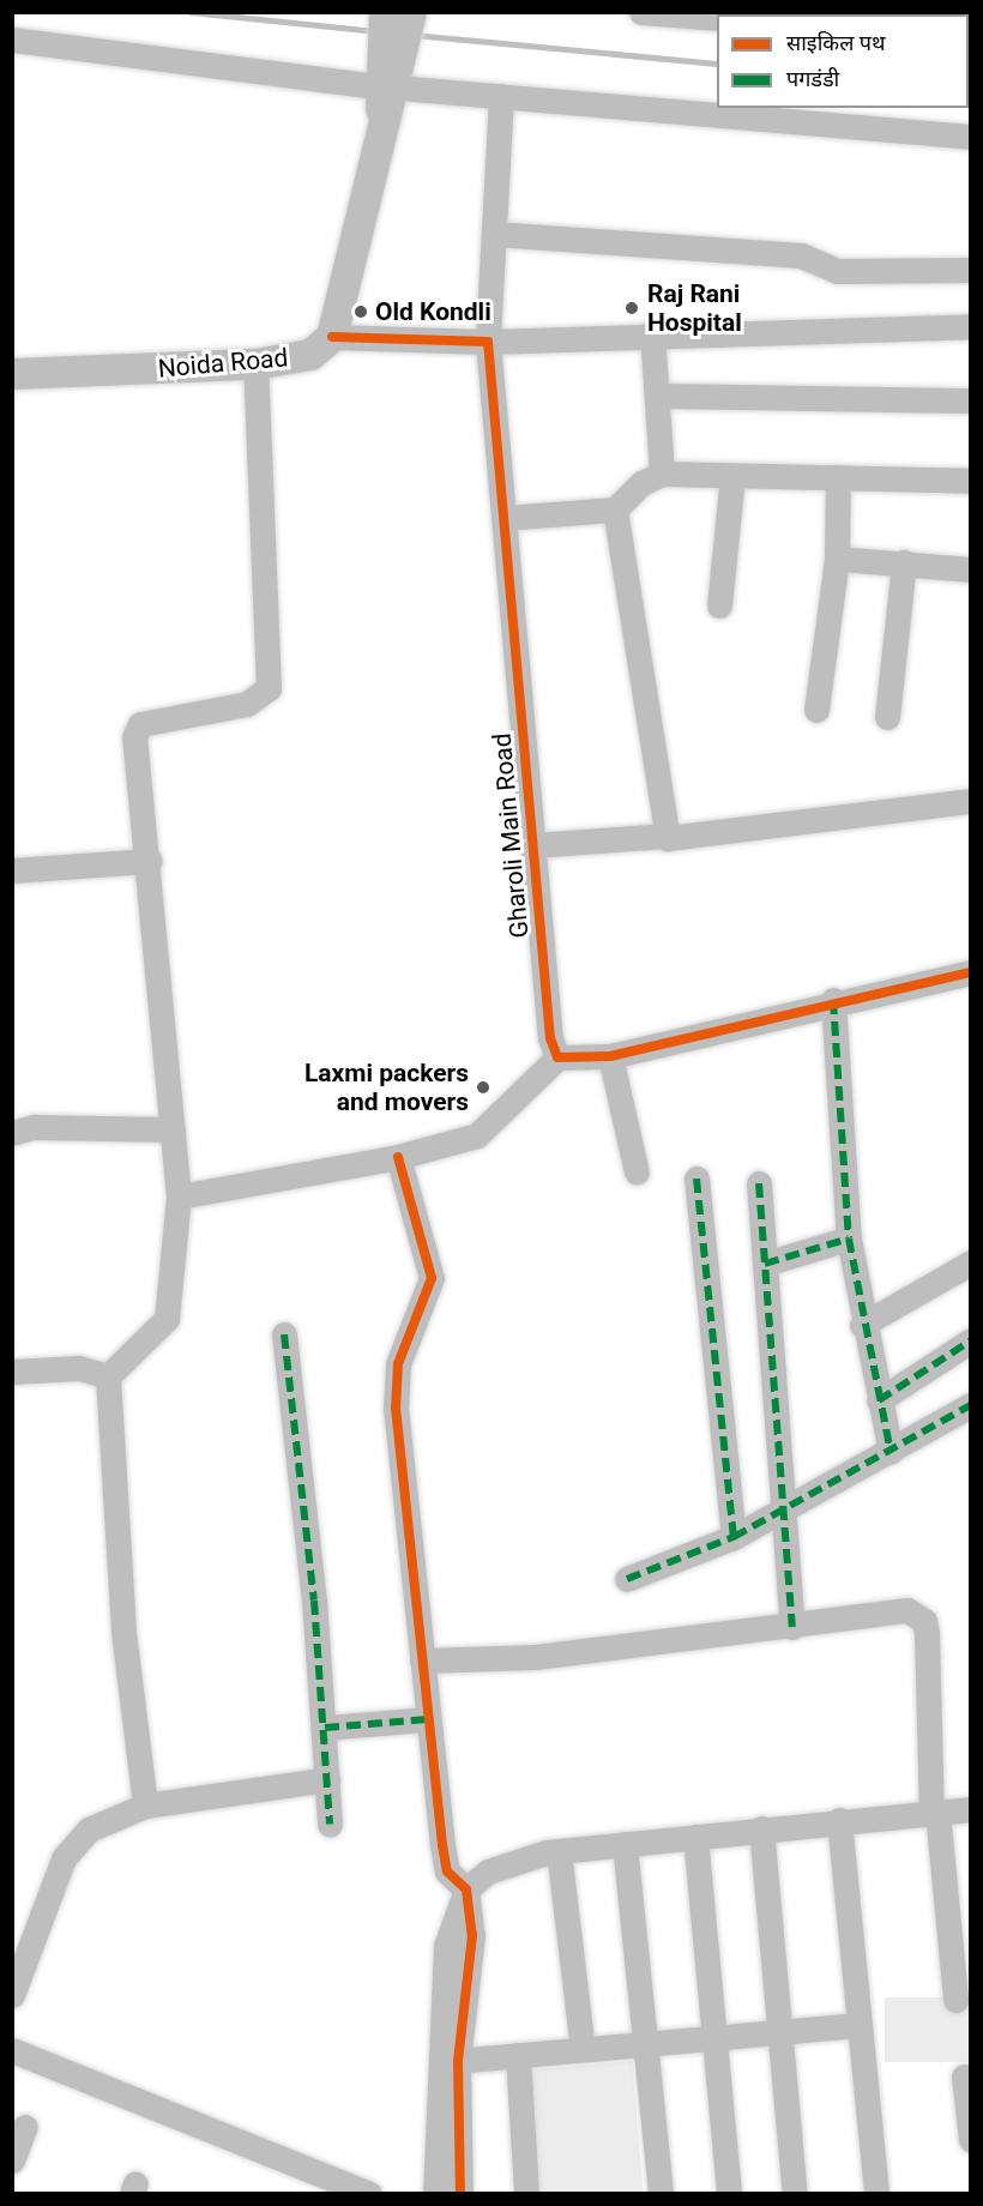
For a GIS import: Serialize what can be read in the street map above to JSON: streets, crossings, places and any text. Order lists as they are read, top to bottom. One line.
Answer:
{"streets":{"main road":["Noida Road"],"street":["Gharoli Main Road"]},"places":["Raj Rani Hospital","Old Kondli","Laxmi packers and movers"],"legend":["साइकिल पथ","पगडंडी"]}
